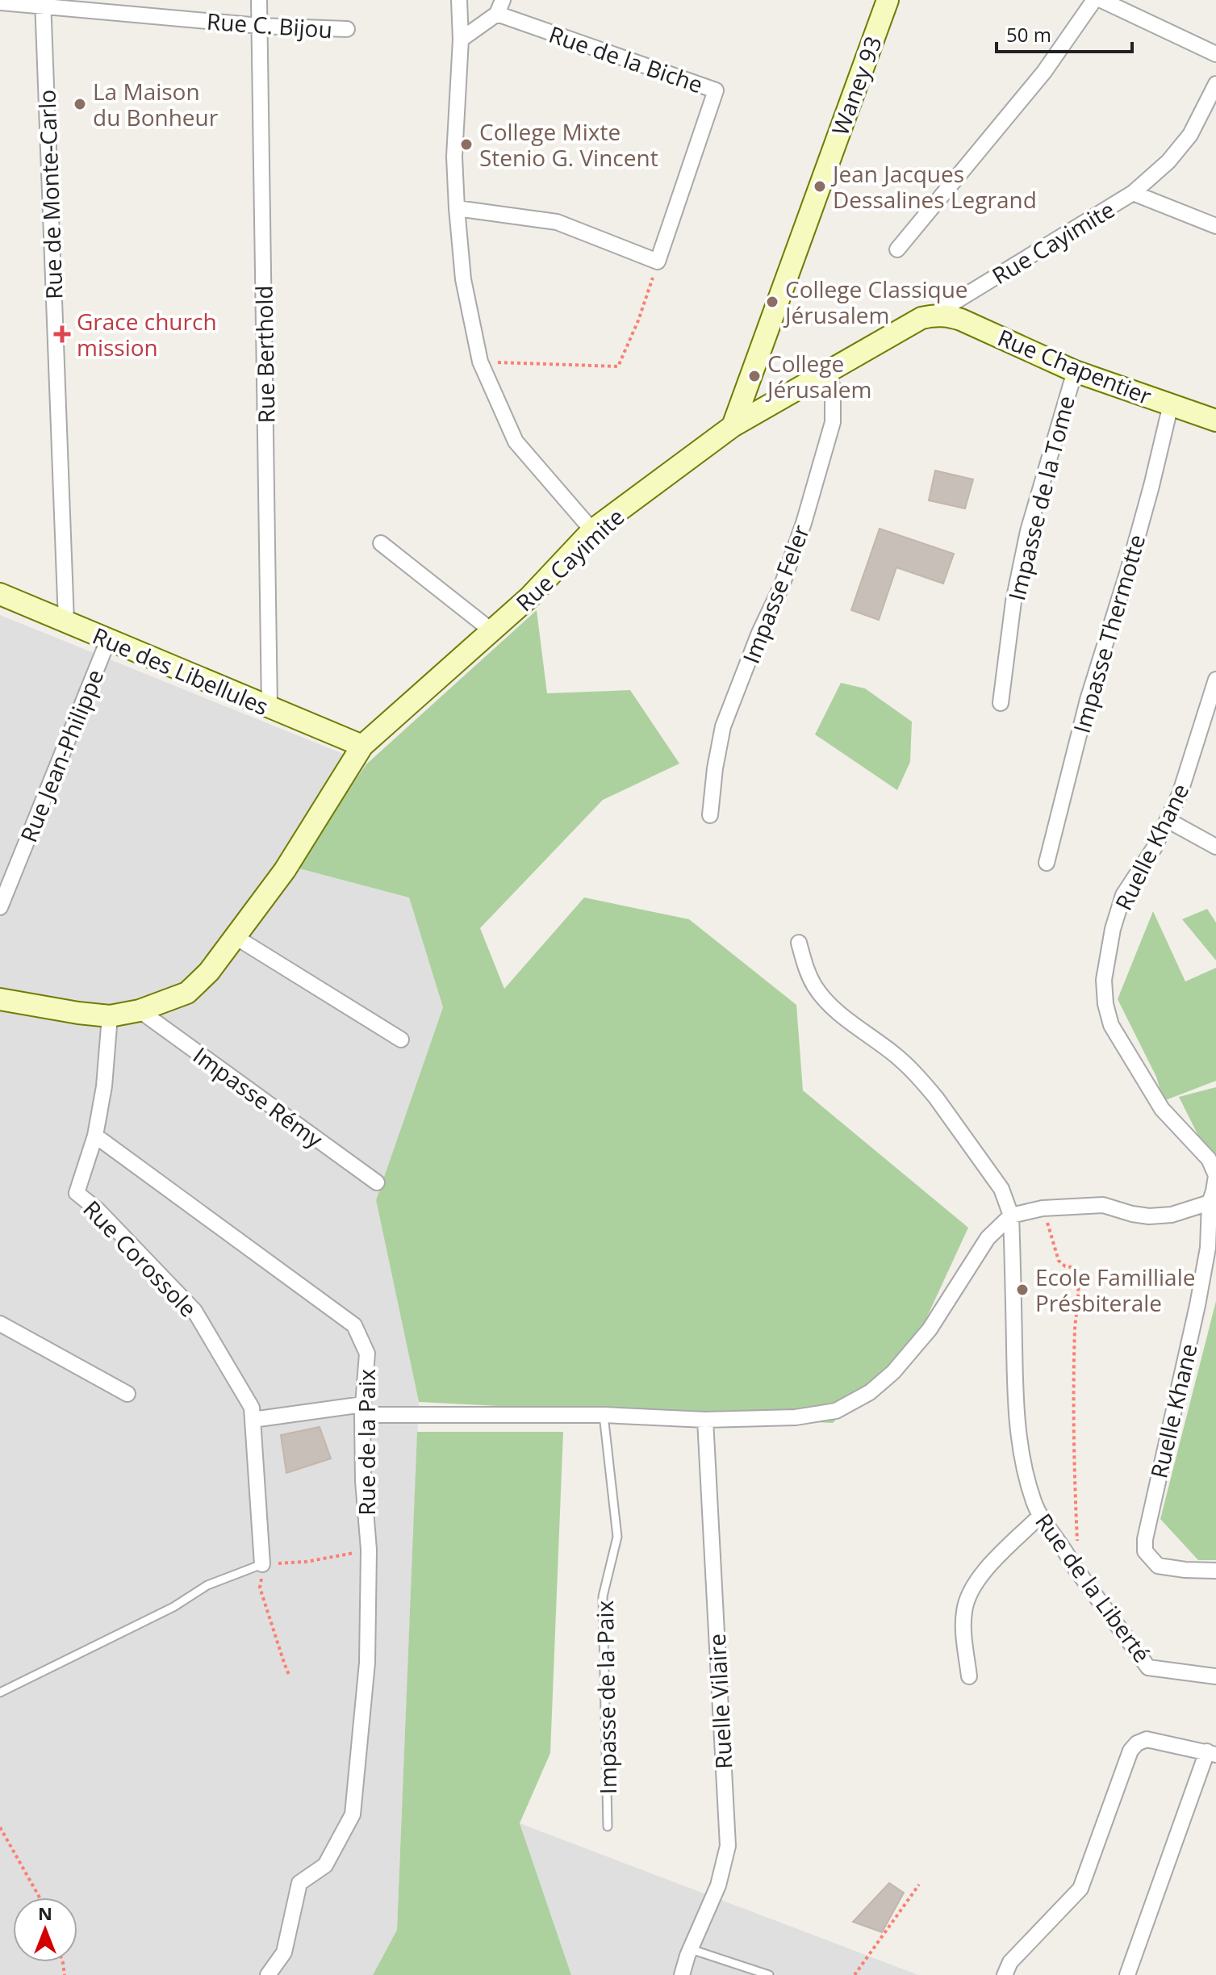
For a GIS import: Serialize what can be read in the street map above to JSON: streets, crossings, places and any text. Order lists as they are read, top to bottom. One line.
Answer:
{"streets":{"street":["Rue C. Bijou","Rue de la Biche","Waney 93","Rue de Monte-Carlo","Rue Cayimite","Rue Berthold","Rue Chapentier","Impasse de la Tome","Impasse Feler","Impasse Thermotte","Rue des Libellules","Rue Jean-Philippe","Ruelle Khane","Impasse Rémy","Rue Corossole","Rue de la Paix","Rue de la Liberté","Ruelle Vilaire"],"lane":["Impasse de la Paix"]},"crossings":[["Rue C. Bijou","Rue de Monte-Carlo"],["Rue C. Bijou","Rue Berthold"],["Waney 93","Rue Cayimite"],["Rue de Monte-Carlo","Rue des Libellules"],["Rue Cayimite","Rue Chapentier"],["Rue Cayimite","Impasse Feler"],["Rue Cayimite","Rue des Libellules"],["Rue Cayimite","Impasse Rémy"],["Rue Berthold","Rue des Libellules"],["Rue Chapentier","Impasse de la Tome"],["Rue Chapentier","Impasse Thermotte"],["Rue des Libellules","Rue Jean-Philippe"],["Rue Corossole","Rue de la Paix"]],"places":{"other":["La Maison du Bonheur","College Mixte Stenio G. Vincent","Jean Jacques Dessalines Legrand","College Classique Jérusalem","College Jérusalem","Ecole Familliale Présbiterale"],"health":["Grace church mission"]},"scale_bar":"50 m","north":"top"}
